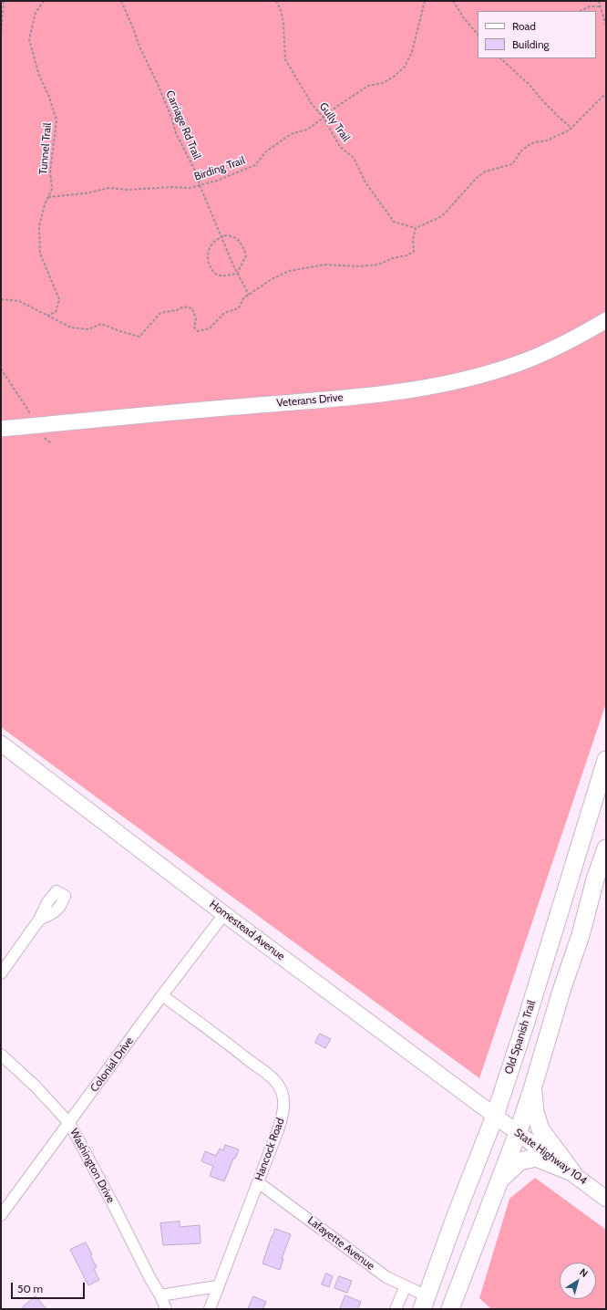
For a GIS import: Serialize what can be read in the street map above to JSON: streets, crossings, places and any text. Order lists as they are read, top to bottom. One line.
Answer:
{"streets":{"main road":["Old Spanish Trail"],"street":["Veterans Drive","Homestead Avenue","Colonial Drive","Hancock Road","State Highway 104","Washington Drive","Lafayette Avenue"],"path":["Gully Trail","Carriage Rd Trail","Tunnel Trail","Birding Trail"]},"crossings":[["Gully Trail","Birding Trail"],["Carriage Rd Trail","Birding Trail"],["Tunnel Trail","Birding Trail"],["Homestead Avenue","Old Spanish Trail"],["Homestead Avenue","Colonial Drive"],["Homestead Avenue","State Highway 104"],["Old Spanish Trail","State Highway 104"],["Old Spanish Trail","Lafayette Avenue"],["Colonial Drive","Hancock Road"],["Colonial Drive","Washington Drive"],["Hancock Road","Lafayette Avenue"]],"legend":["Road","Building"],"scale_bar":"50 m","north":"top right"}
